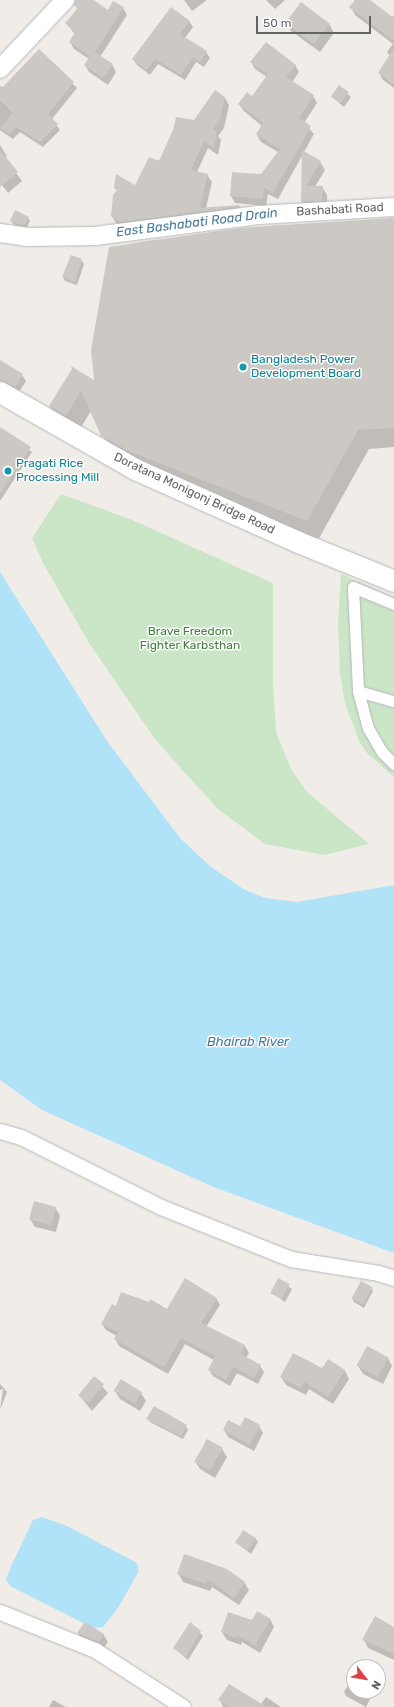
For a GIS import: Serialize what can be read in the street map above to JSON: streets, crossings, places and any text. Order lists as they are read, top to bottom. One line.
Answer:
{"streets":{"main road":["Doratana Monigonj Bridge Road"],"street":["Bashabati Road"]},"water":["East Bashabati Road Drain","Bhairab River"],"parks":["Brave Freedom Fighter Karbsthan"],"places":["Bangladesh Power Development Board","Pragati Rice Processing Mill"],"scale_bar":"50 m","north":"bottom right"}
